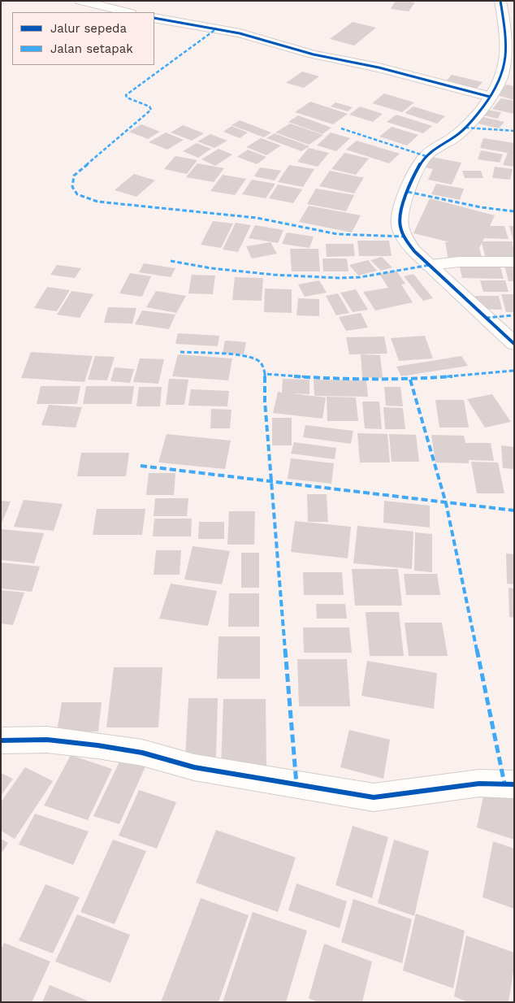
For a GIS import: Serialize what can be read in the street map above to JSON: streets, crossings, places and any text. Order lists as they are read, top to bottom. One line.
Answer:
{"legend":["Jalur sepeda","Jalan setapak"]}
